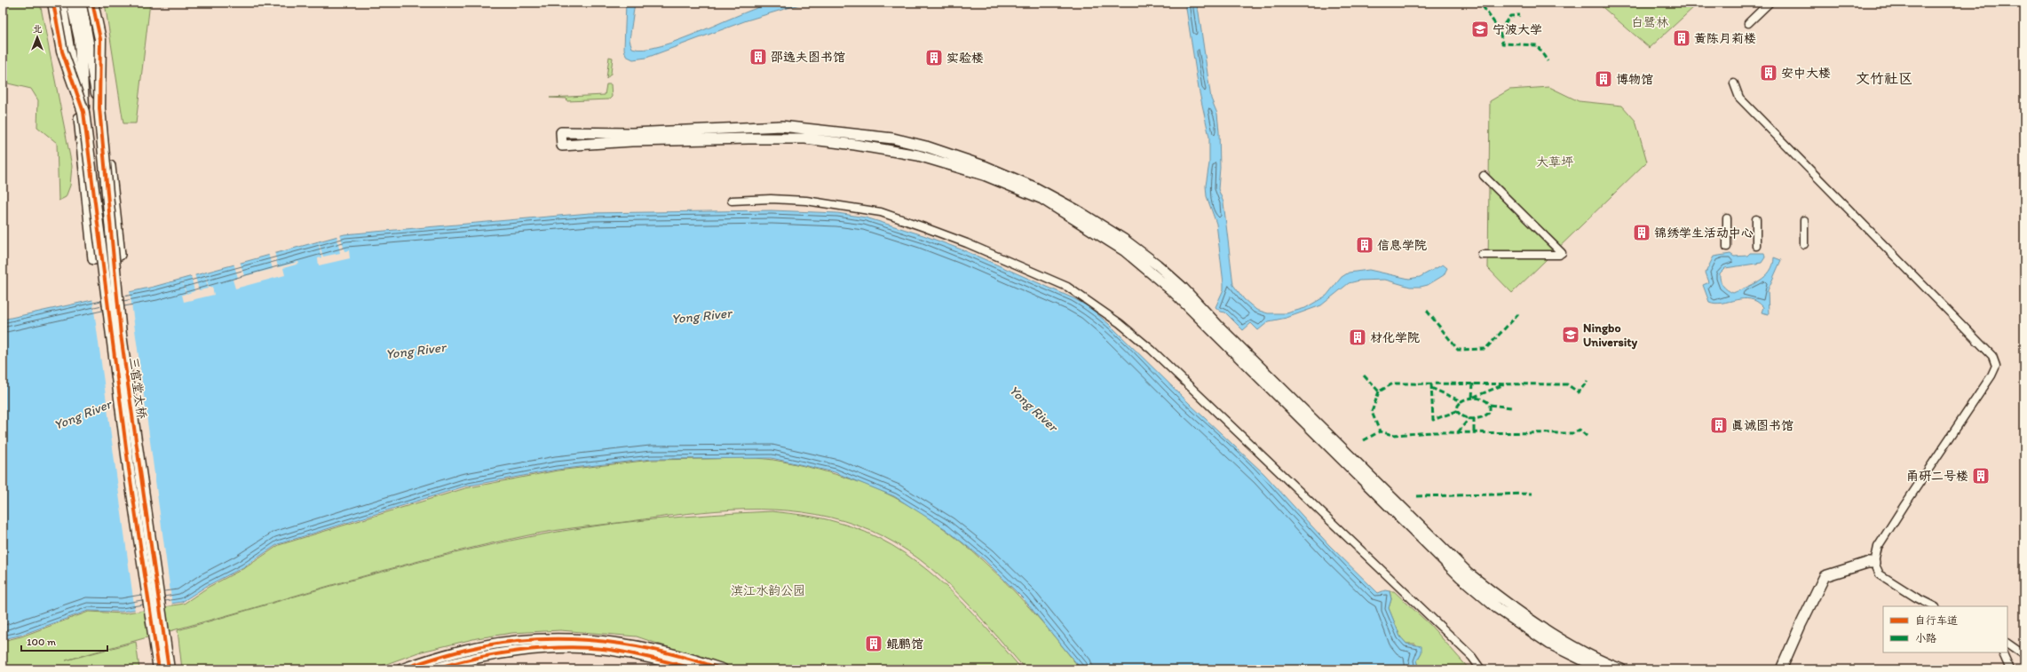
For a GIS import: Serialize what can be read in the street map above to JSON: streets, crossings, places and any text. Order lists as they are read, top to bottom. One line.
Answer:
{"streets":{"main road":["三官堂大桥"]},"districts":["文竹社区"],"water":["Yong River"],"parks":["白鹭林","大草坪","滨江水韵公园"],"places":{"school or university":["宁波大学","Ningbo University"],"building":["黄陈月莉楼","邵逸夫图书馆","实验楼","安中大楼","博物馆","锦绣学生活动中心","信息学院","材化学院","真诚图书馆","甬研二号楼","鲲鹏馆"]},"legend":["自行车道","小路"],"scale_bar":"100 m","north":"top"}
